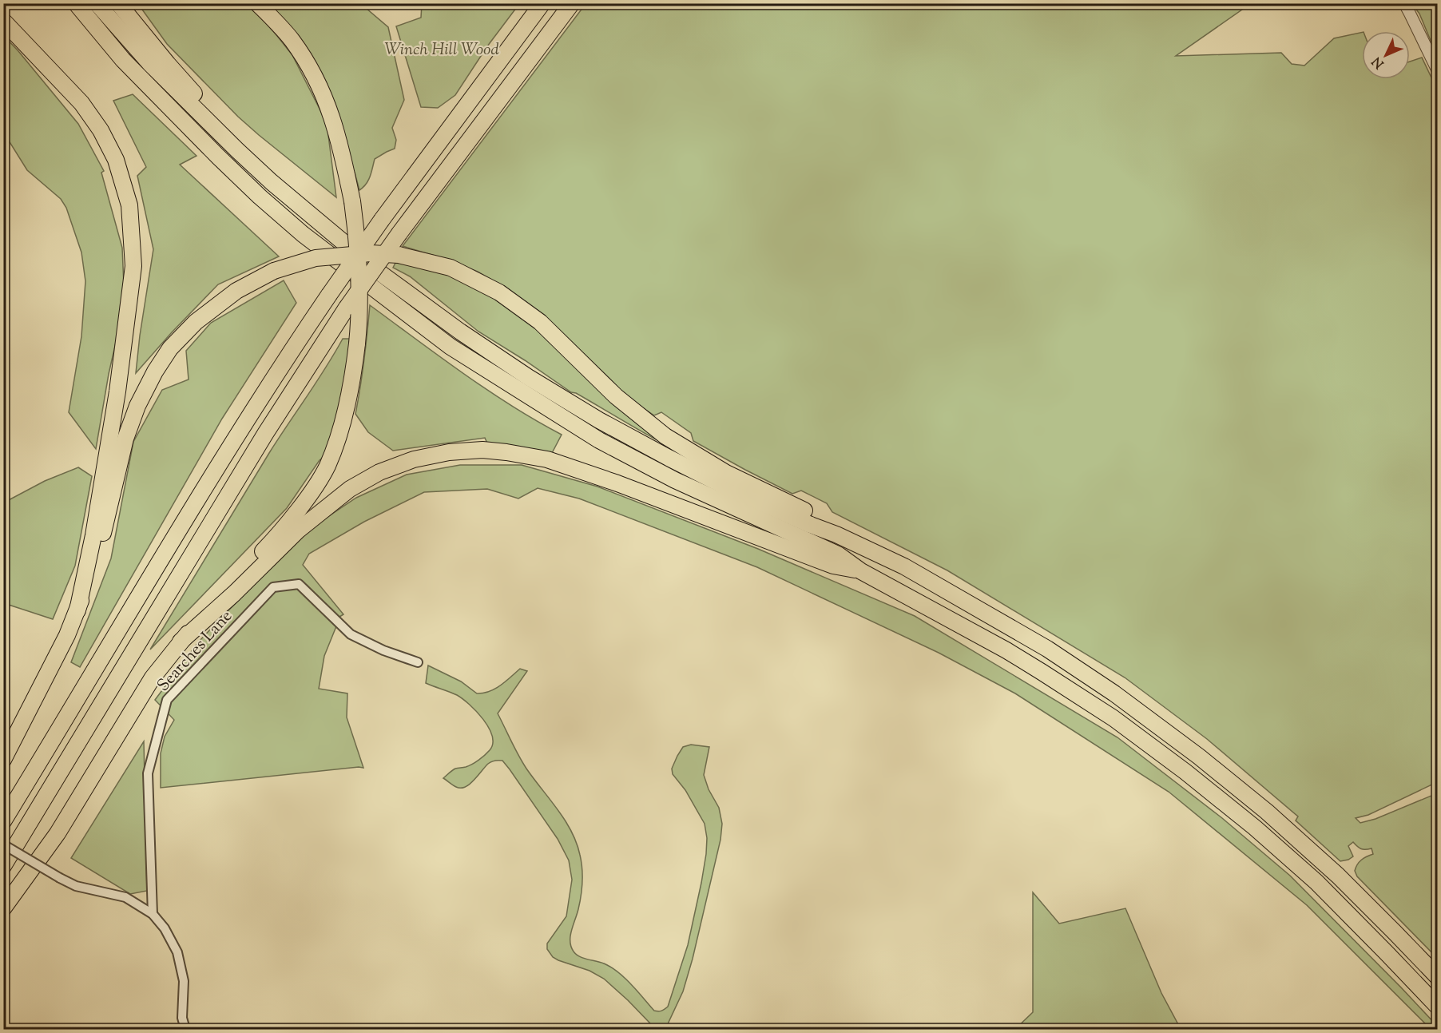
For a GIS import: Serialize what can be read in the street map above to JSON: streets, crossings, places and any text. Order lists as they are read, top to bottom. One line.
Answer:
{"streets":{"street":["Searches Lane"]},"parks":["Winch Hill Wood"],"north":"bottom left"}
